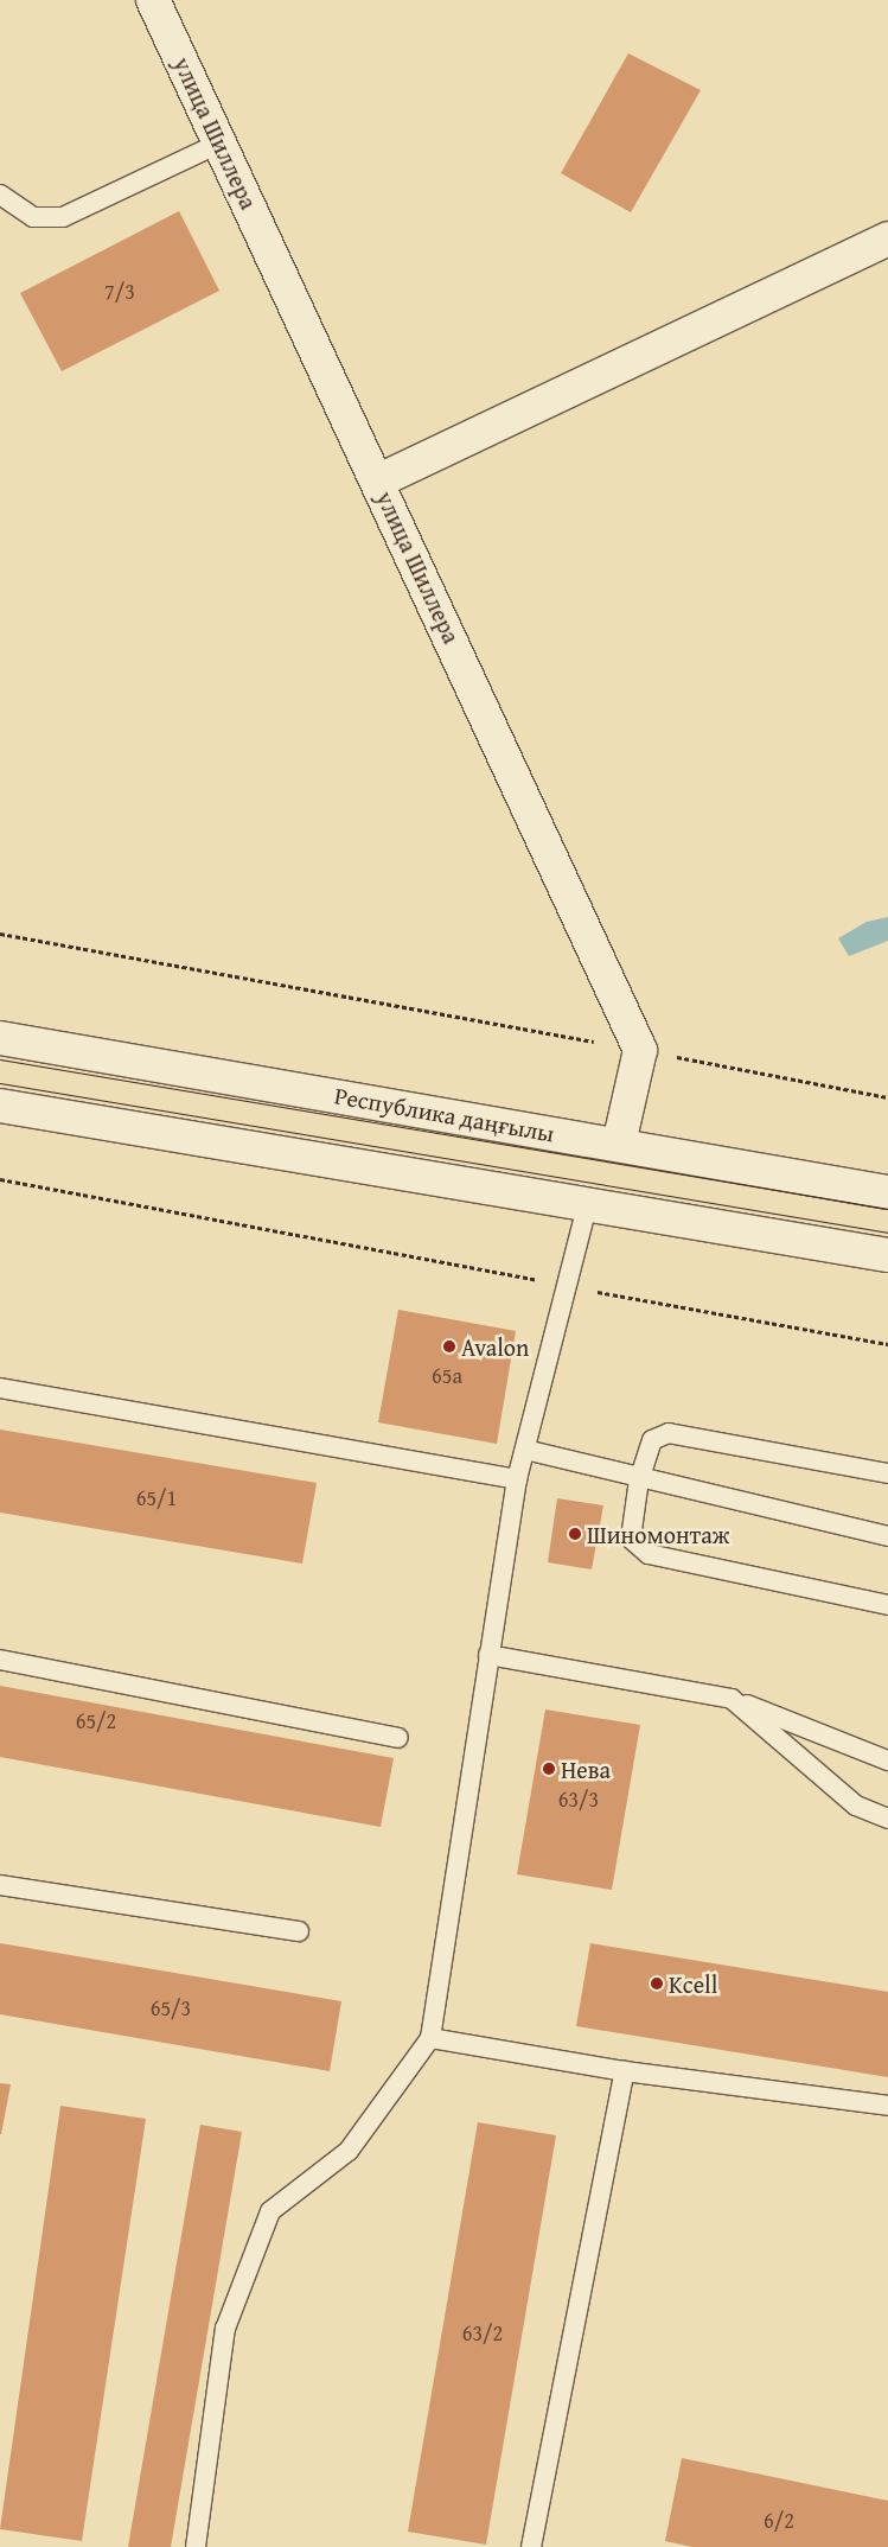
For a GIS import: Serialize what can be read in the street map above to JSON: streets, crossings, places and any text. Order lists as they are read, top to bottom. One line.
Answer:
{"streets":{"street":["улица Шиллера","Республика даңғылы"]},"places":["Avalon","Шиномонтаж","Нева","Kcell"],"house_numbers":["7/3","65а","65/1","65/2","63/3","65/3","63/2","6/2"]}
